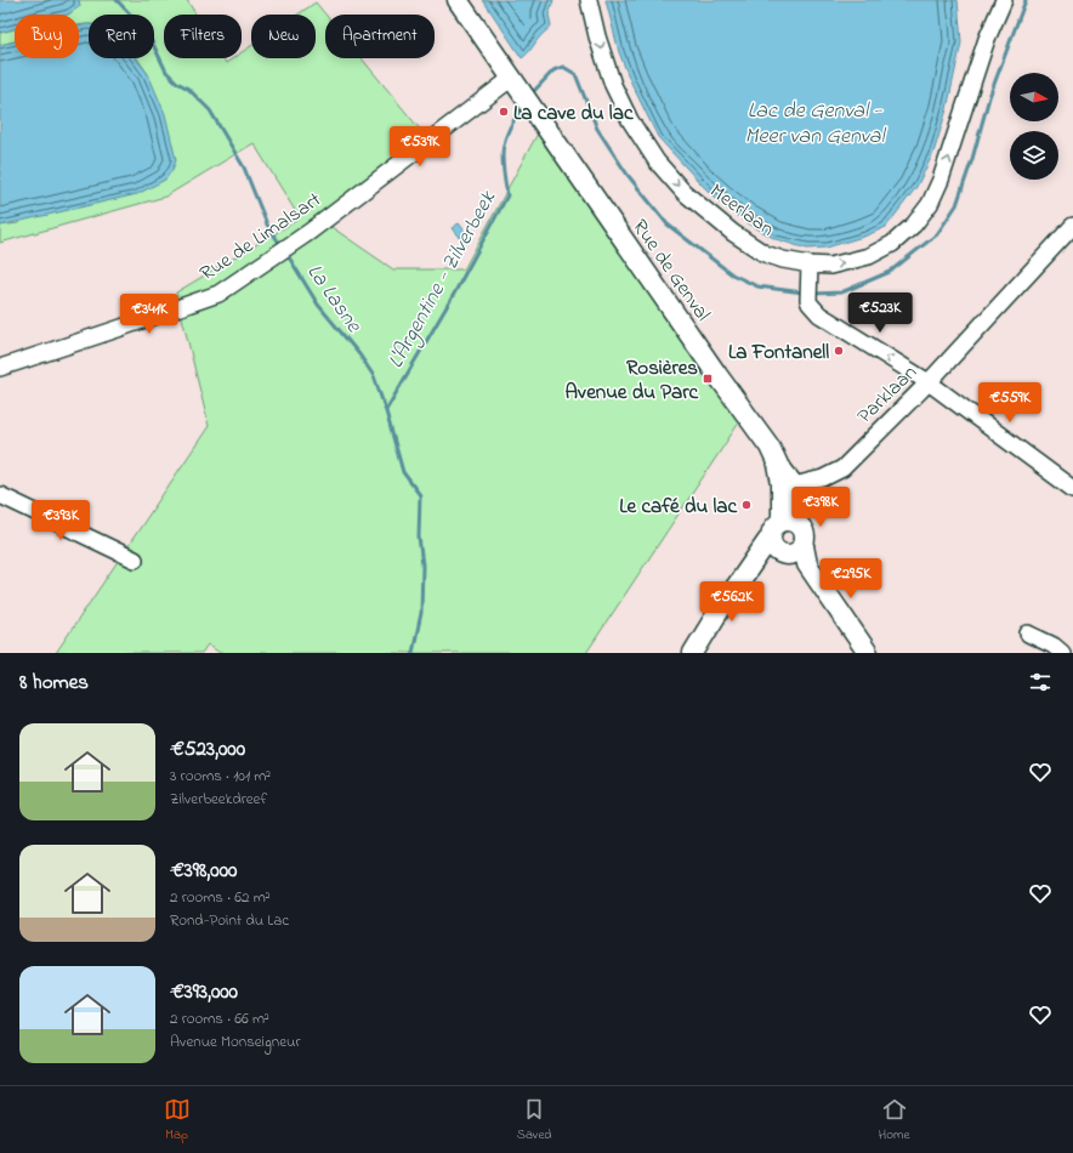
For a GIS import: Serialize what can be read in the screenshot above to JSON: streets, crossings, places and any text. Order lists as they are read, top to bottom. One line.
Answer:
{"streets":{"street":["Meerlaan","Rue de Limalsart","Rue de Genval","Parklaan"]},"crossings":[["Rue de Limalsart","Rue de Genval"],["Rue de Genval","Parklaan"]],"water":["Lac de Genval - Meer van Genval","L'Argentine - Zilverbeek","La Lasne"],"places":{"other":["La cave du lac","La Fontanell","Le café du lac"],"transit":["Rosières Avenue du Parc"]},"north":"right","page":{"chip":["Buy","Rent","Filters","New","Apartment"],"price":["€539K","€523K","€341K","€559K","€398K","€393K","€295K","€562K"],"heading":"8 homes","list":[{"name":"€523,000","note":"3 rooms · 101 m² · Zilverbeekdreef"},{"name":"€398,000","note":"2 rooms · 62 m² · Rond-Point du Lac"},{"name":"€393,000","note":"2 rooms · 66 m² · Avenue Monseigneur"}],"tabs":["Map","Saved","Home"]}}
